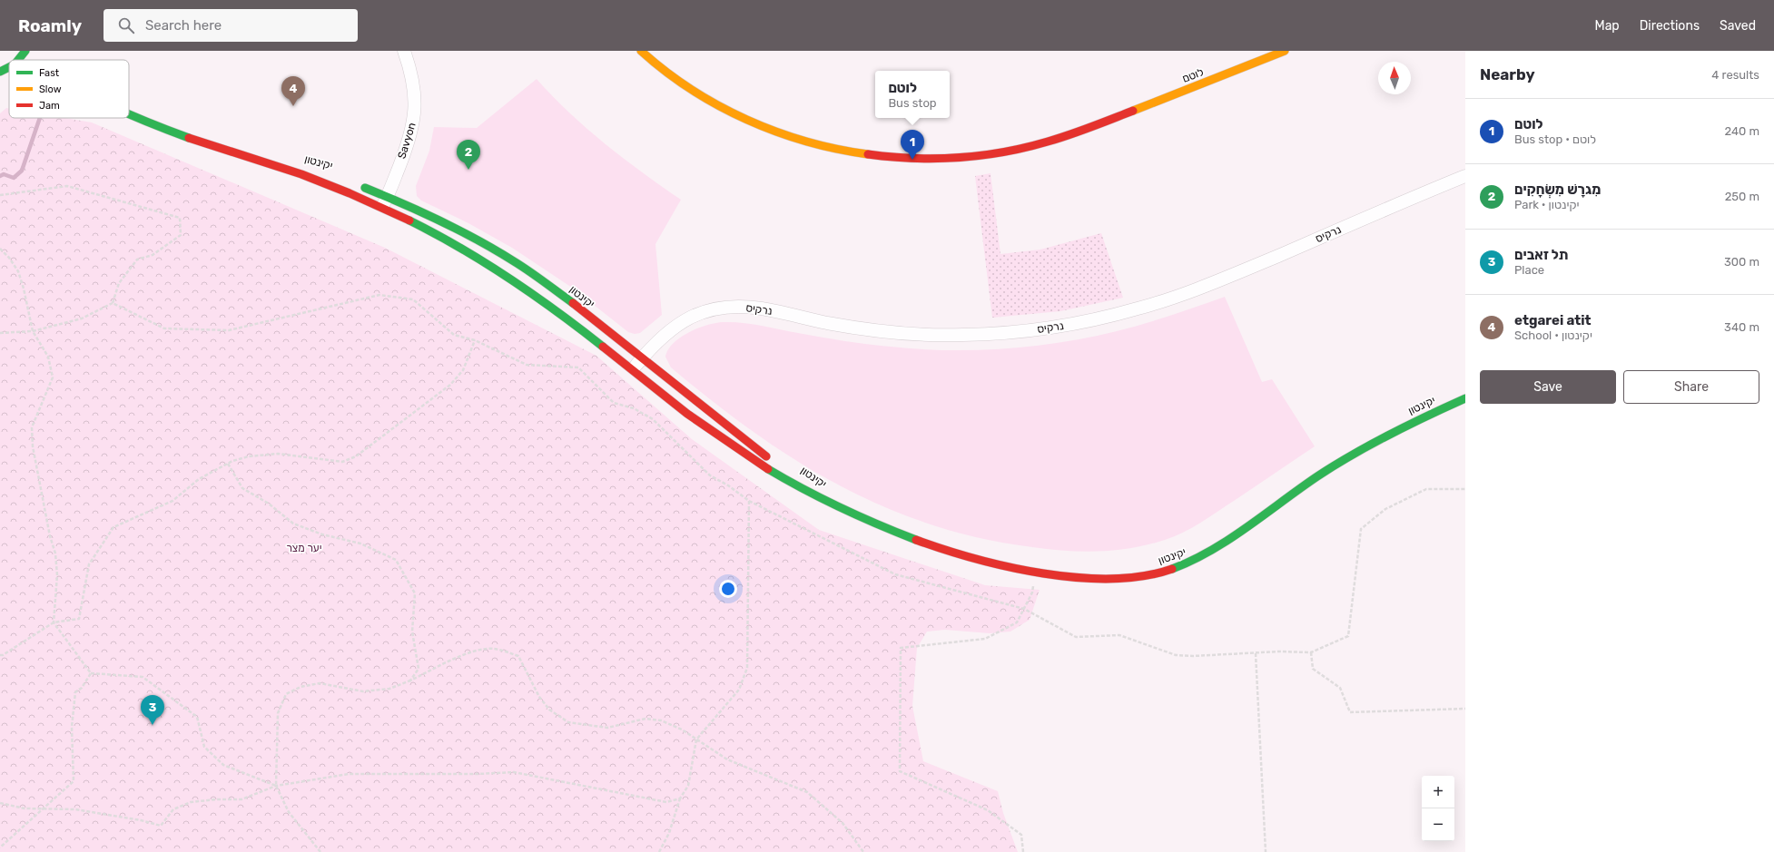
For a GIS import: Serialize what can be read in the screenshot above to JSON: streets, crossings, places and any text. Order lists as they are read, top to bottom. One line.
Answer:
{"streets":{"street":["לוטם","Savyon","יקינטון","נרקיס"]},"crossings":[["Savyon","יקינטון"],["יקינטון","נרקיס"]],"parks":["יער מצר"],"legend":["Fast","Slow","Jam"],"north":"top","page":{"header":"Roamly","search":"Search here","nav":["Map","Directions","Saved"],"heading":["Nearby","4 results"],"popup":["לוטם","Bus stop"],"pins":["4","1","2","3"],"list":[{"mark":"1","name":"לוטם","note":"Bus stop · לוטם","value":"240 m"},{"mark":"2","name":"מִגרָשׁ מִשְׂחָקִים","note":"Park · יקינטון","value":"250 m"},{"mark":"3","name":"תל זאבים","note":"Place","value":"300 m"},{"mark":"4","name":"etgarei atit","note":"School · יקינטון","value":"340 m"}],"buttons":["Save","Share"],"map_buttons":["+","−"]}}
